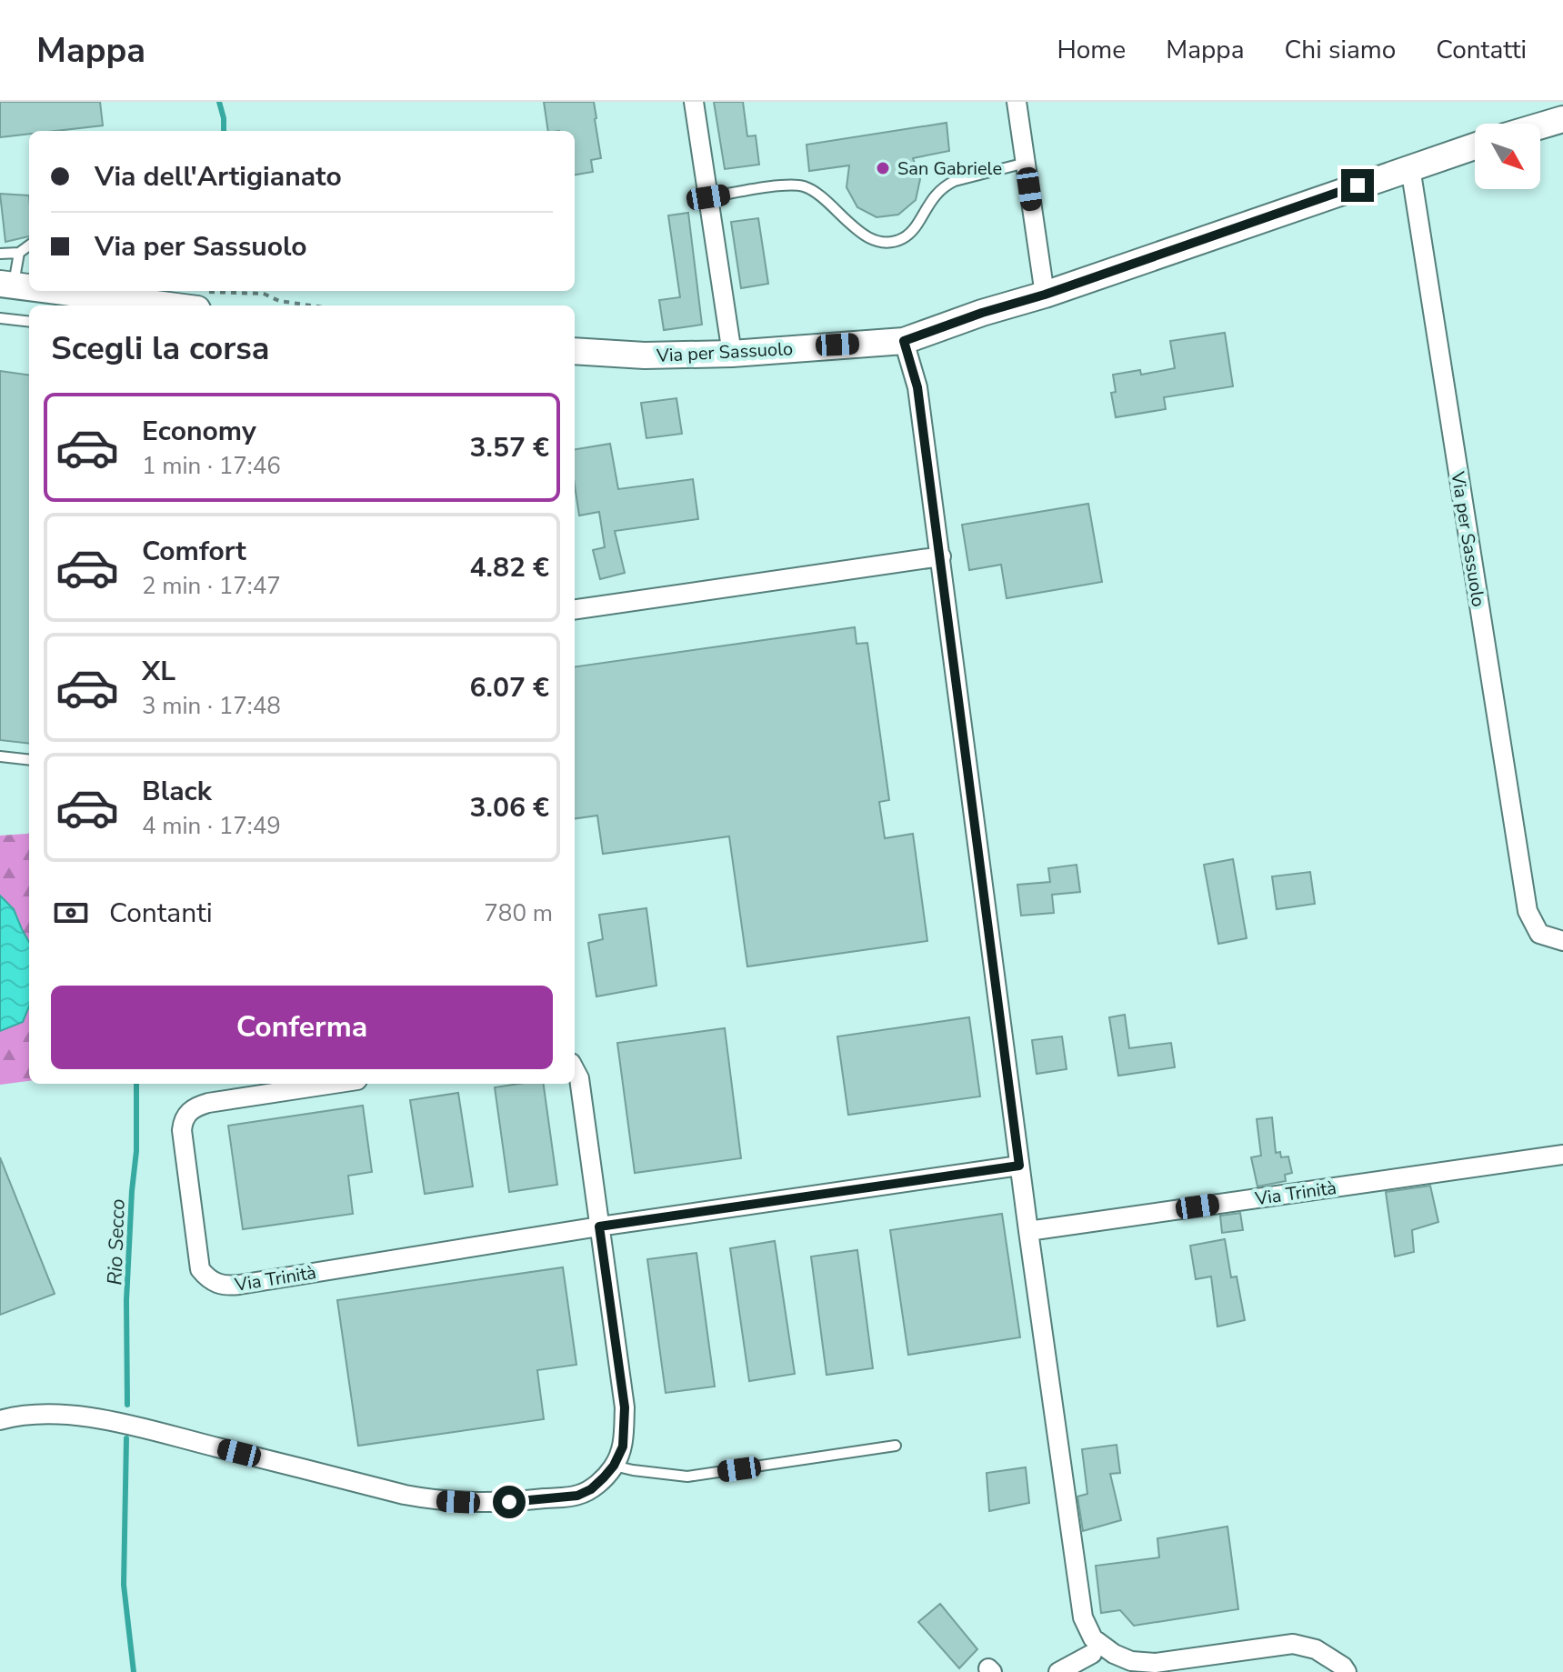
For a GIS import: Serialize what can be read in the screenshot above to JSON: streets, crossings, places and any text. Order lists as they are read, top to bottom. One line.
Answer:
{"streets":{"main road":["Via per Sassuolo"],"street":["Via Trinità"]},"water":["Rio Secco"],"places":["San Gabriele"],"north":"bottom right","page":{"header":"Mappa","nav":["Home","Mappa","Chi siamo","Contatti"],"banner":["Via dell'Artigianato","Via per Sassuolo"],"heading":"Scegli la corsa","list":[{"name":"Economy","note":"1 min · 17:46","value":"3.57 €"},{"name":"Comfort","note":"2 min · 17:47","value":"4.82 €"},{"name":"XL","note":"3 min · 17:48","value":"6.07 €"},{"name":"Black","note":"4 min · 17:49","value":"3.06 €"}],"pay":["Contanti","780 m"],"buttons":"Conferma"}}
